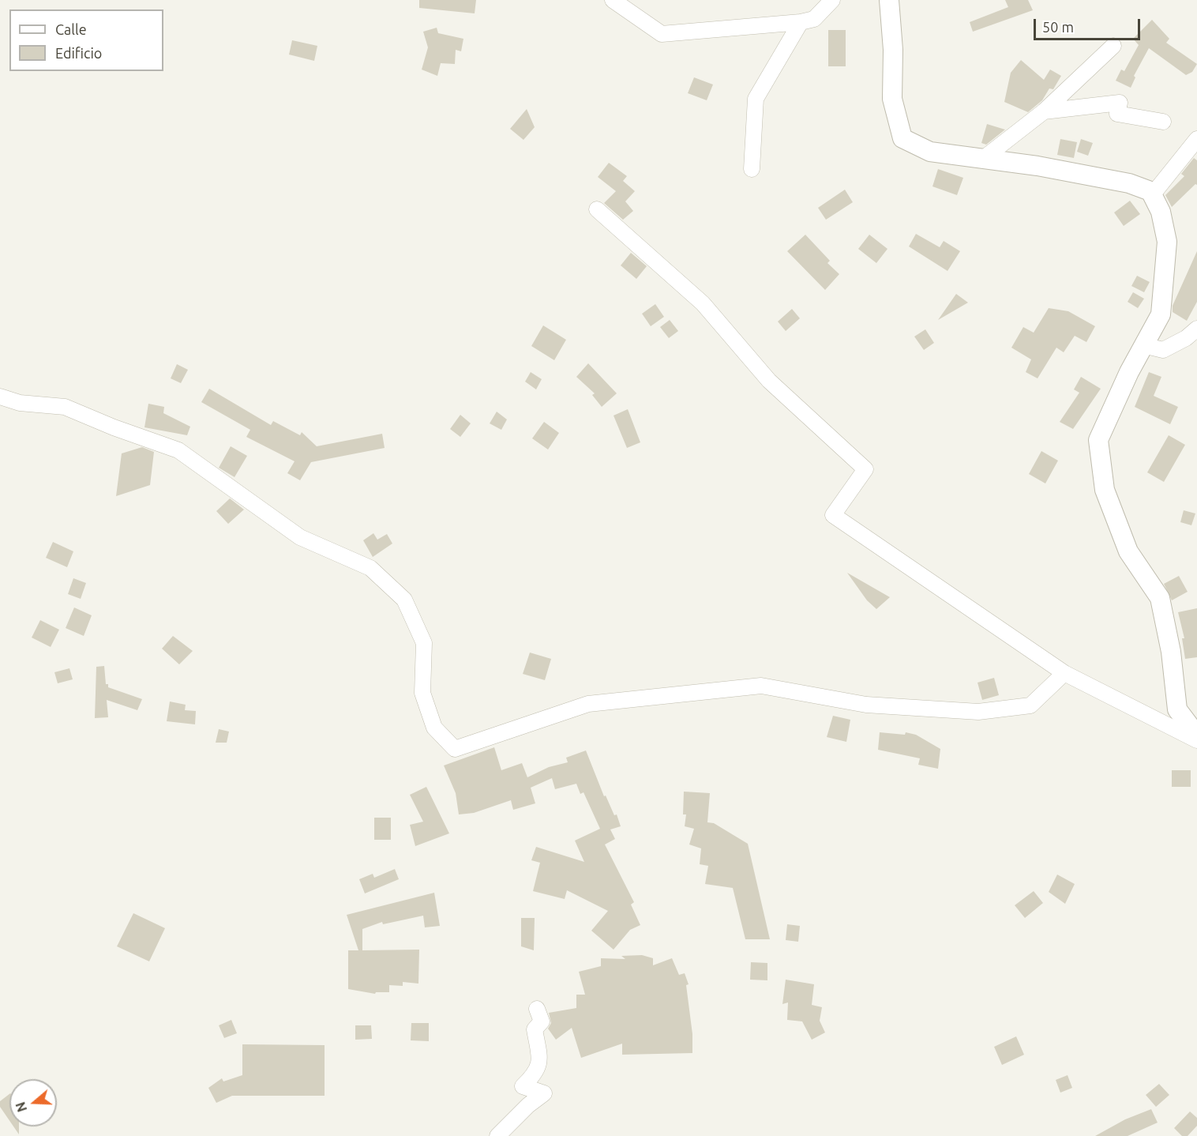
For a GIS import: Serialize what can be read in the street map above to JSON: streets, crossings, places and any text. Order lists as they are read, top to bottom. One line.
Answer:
{"legend":["Calle","Edificio"],"scale_bar":"50 m","north":"left"}
